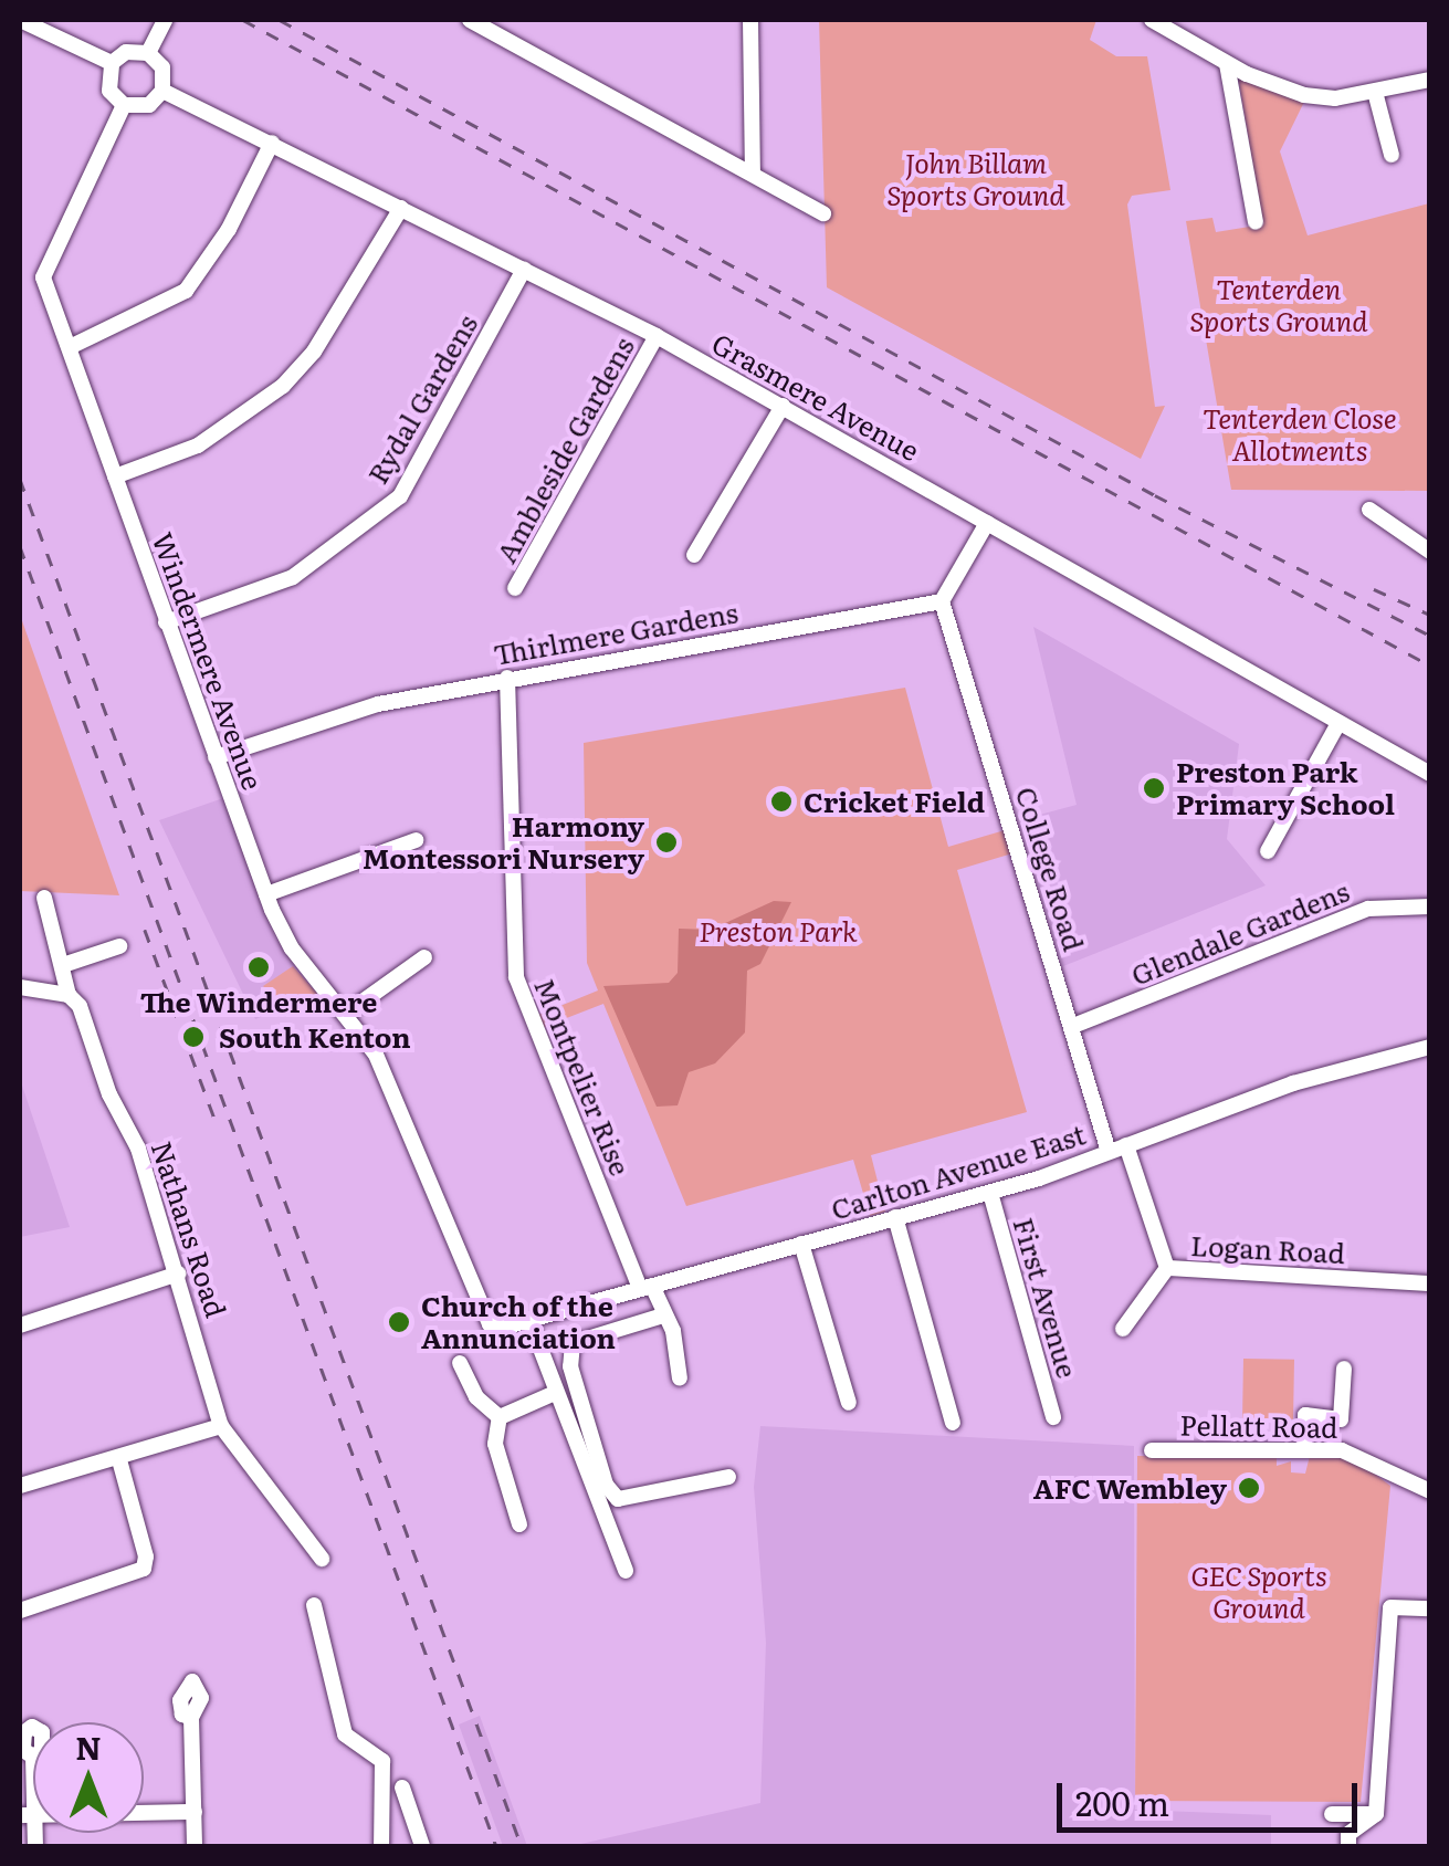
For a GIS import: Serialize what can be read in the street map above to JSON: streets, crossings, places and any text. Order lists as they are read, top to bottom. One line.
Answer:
{"streets":{"street":["Grasmere Avenue","Rydal Gardens","Ambleside Gardens","Thirlmere Gardens","Windermere Avenue","College Road","Glendale Gardens","Montpelier Rise","Carlton Avenue East","Nathans Road","Logan Road","First Avenue","Pellatt Road"]},"crossings":[["Grasmere Avenue","Rydal Gardens"],["Grasmere Avenue","Ambleside Gardens"],["Grasmere Avenue","Windermere Avenue"],["Rydal Gardens","Windermere Avenue"],["Thirlmere Gardens","Windermere Avenue"],["Thirlmere Gardens","College Road"],["Thirlmere Gardens","Montpelier Rise"],["Windermere Avenue","Carlton Avenue East"],["College Road","Glendale Gardens"],["College Road","Carlton Avenue East"],["Montpelier Rise","Carlton Avenue East"],["Carlton Avenue East","Logan Road"],["Carlton Avenue East","First Avenue"]],"parks":["John Billam Sports Ground","Tenterden Sports Ground","Tenterden Close Allotments","Preston Park","GEC Sports Ground"],"places":["Preston Park Primary School","Cricket Field","Harmony Montessori Nursery","The Windermere","South Kenton","Church of the Annunciation","AFC Wembley"],"scale_bar":"200 m","north":"top"}
